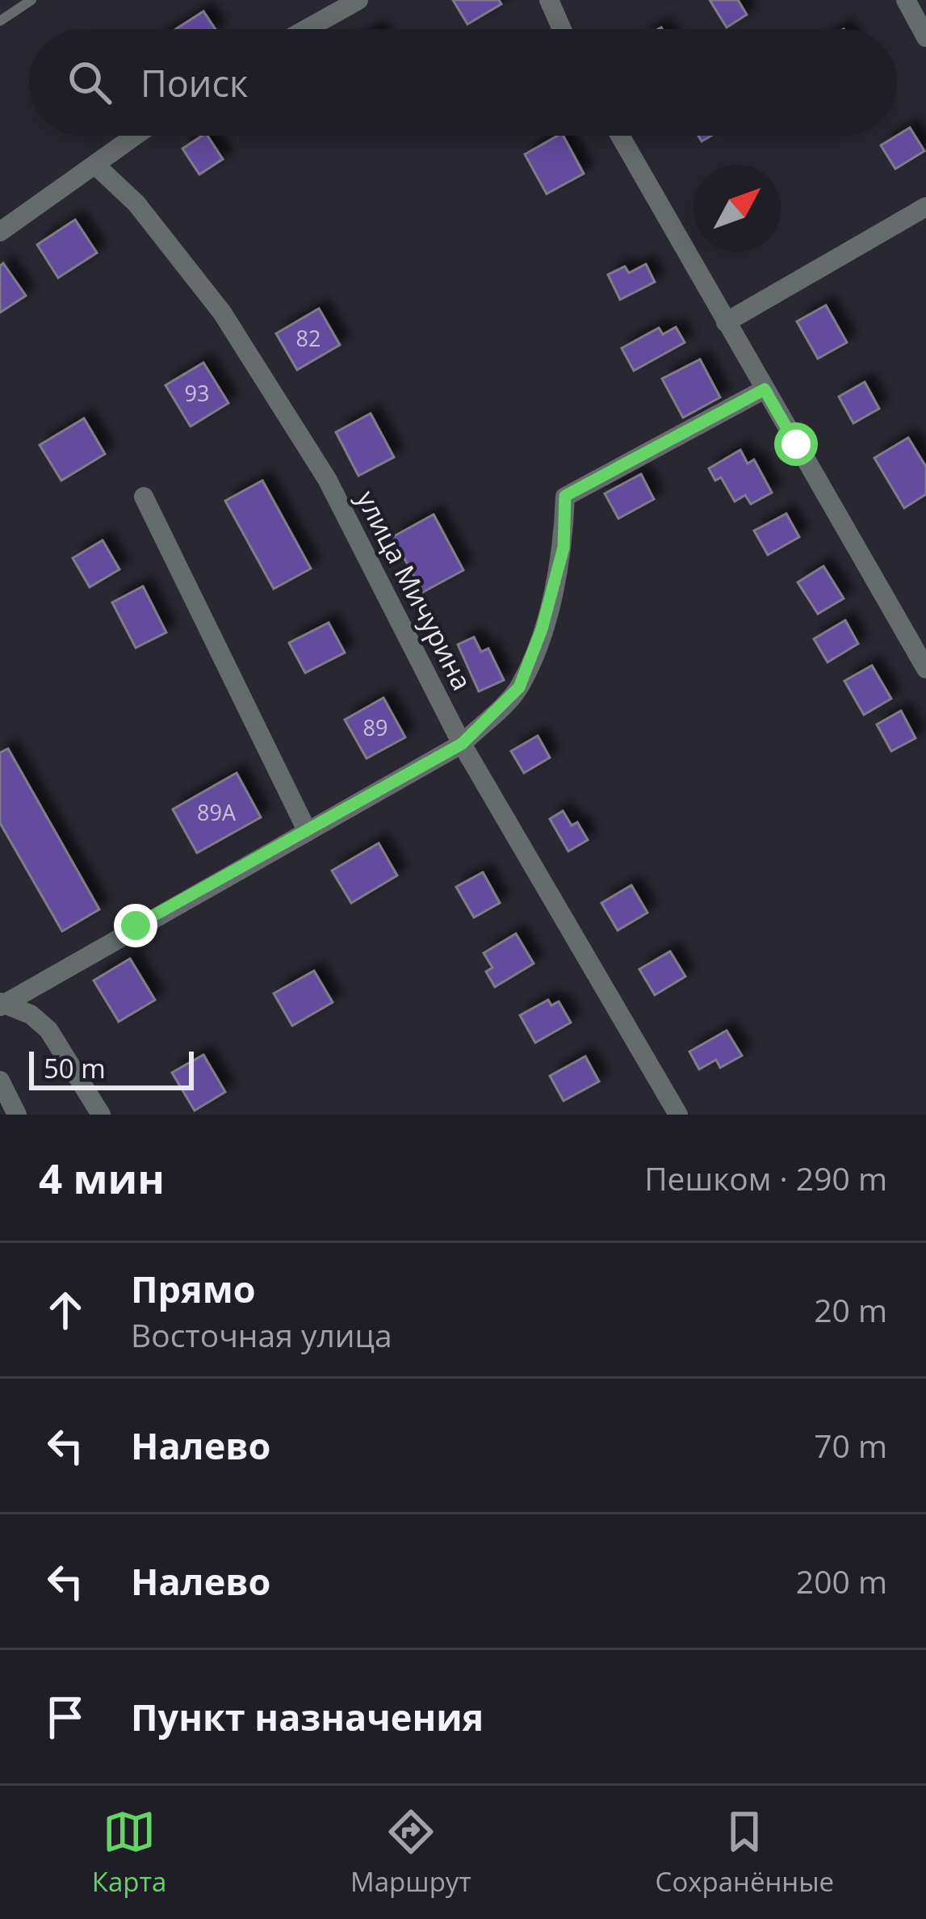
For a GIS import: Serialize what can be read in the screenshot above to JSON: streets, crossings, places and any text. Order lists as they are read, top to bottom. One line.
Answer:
{"streets":{"street":["улица Мичурина"]},"house_numbers":["82","93","89","89А"],"scale_bar":"50 m","north":"top right","page":{"search":"Поиск","scale":"50 m","heading":["4 мин","Пешком · 290 m"],"list":[["Прямо","Восточная улица","20 m"],["Налево","70 m"],["Налево","200 m"],"Пункт назначения"],"nav":["Карта","Маршрут","Сохранённые"]}}
